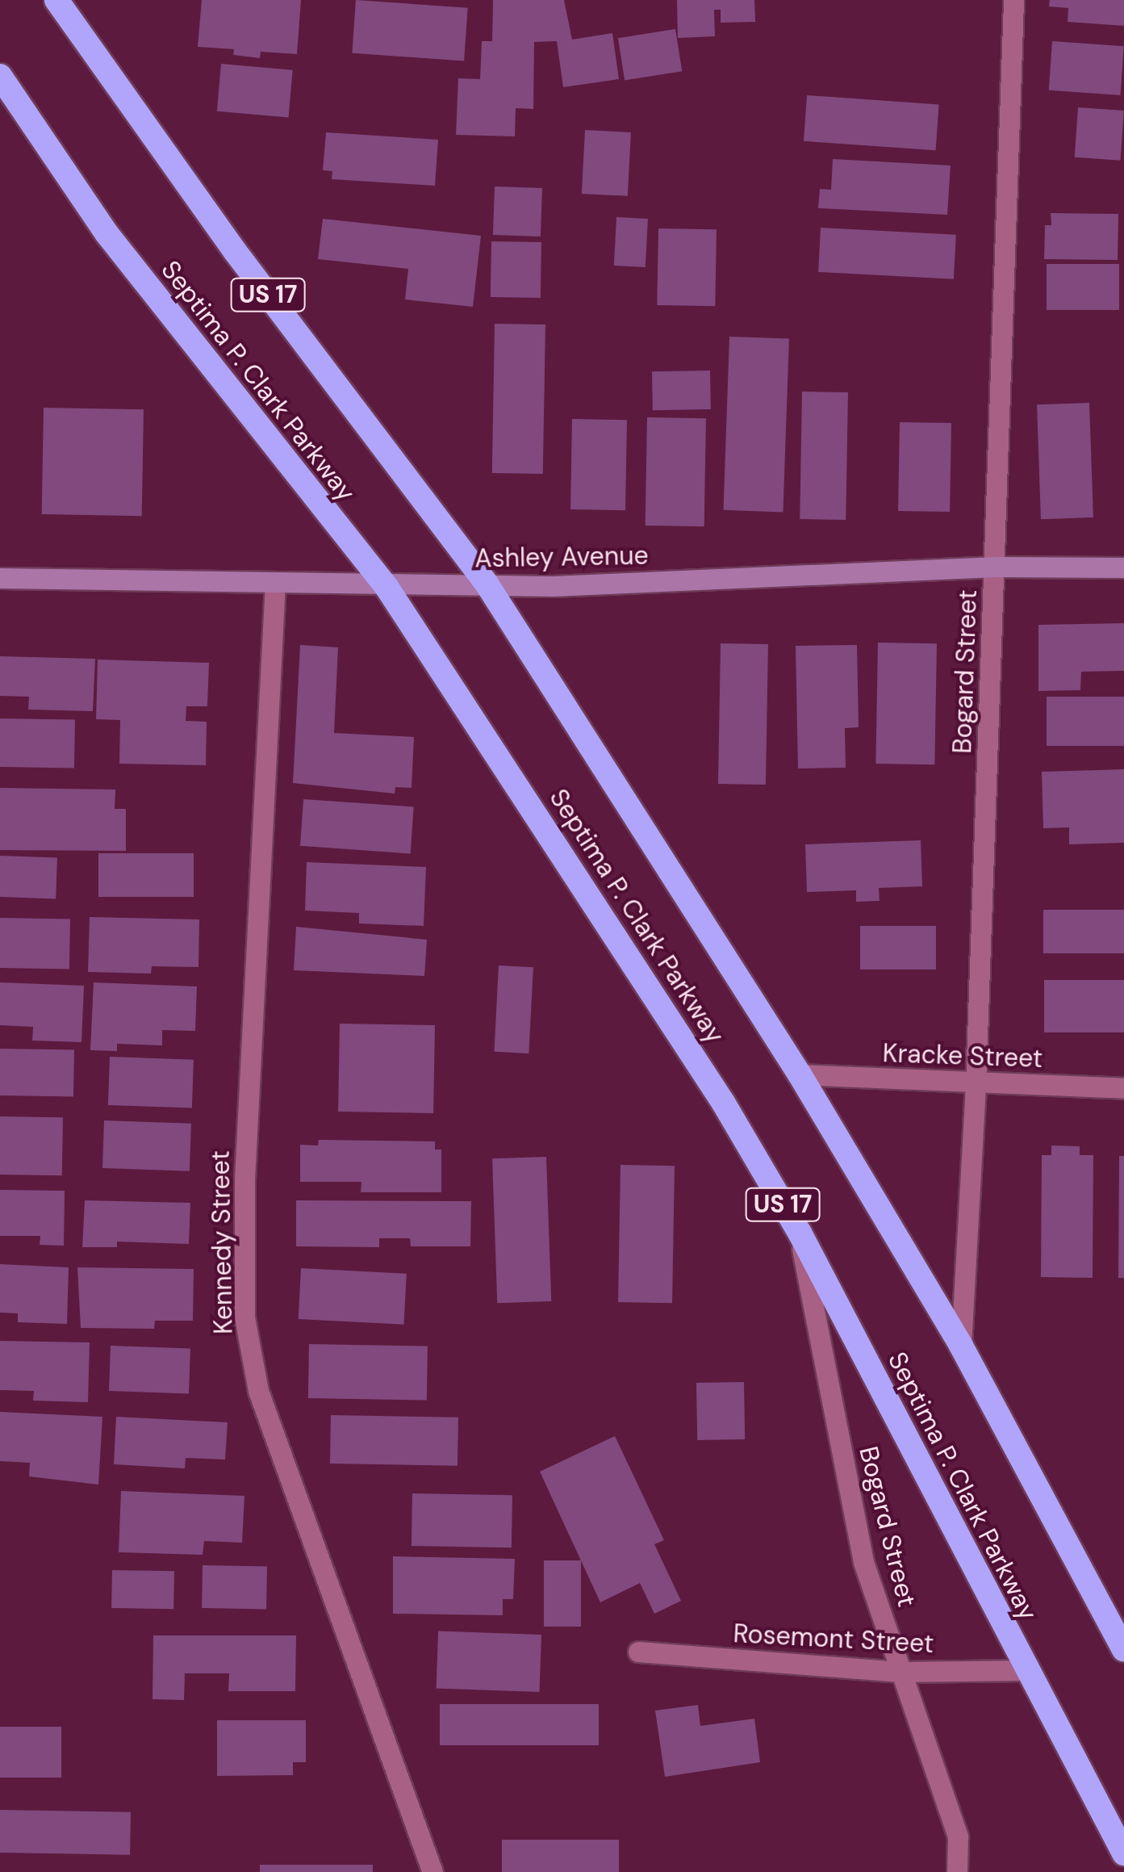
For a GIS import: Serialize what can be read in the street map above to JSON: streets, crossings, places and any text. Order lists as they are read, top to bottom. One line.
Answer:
{"streets":{"highway":["US 17","Septima P. Clark Parkway"],"street":["Ashley Avenue","Bogard Street","Kracke Street","Kennedy Street","Rosemont Street"]},"crossings":[["Septima P. Clark Parkway","Ashley Avenue"],["Septima P. Clark Parkway","Bogard Street"],["Septima P. Clark Parkway","Kracke Street"],["Septima P. Clark Parkway","Rosemont Street"],["Ashley Avenue","Bogard Street"],["Ashley Avenue","Kennedy Street"],["Bogard Street","Kracke Street"],["Bogard Street","Rosemont Street"]]}
